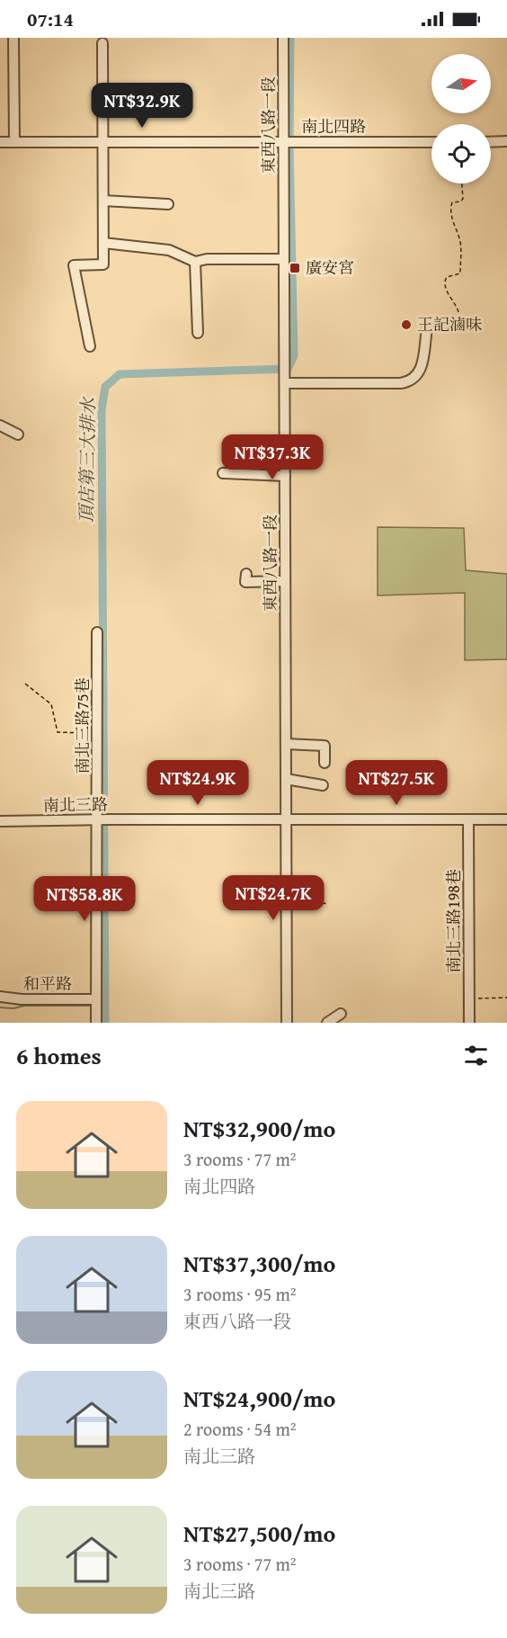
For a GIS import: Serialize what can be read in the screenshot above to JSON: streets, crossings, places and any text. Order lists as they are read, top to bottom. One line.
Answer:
{"streets":{"street":["東西八路一段","南北四路","南北三路75巷","南北三路","南北三路198巷","和平路"]},"crossings":[["東西八路一段","南北四路"],["東西八路一段","南北三路"],["南北三路75巷","南北三路"],["南北三路75巷","和平路"],["南北三路","南北三路198巷"]],"water":["頂店第三大排水"],"places":{"transit":["廣安宮"],"other":["王記滷味"]},"north":"right","page":{"status":"07:14","price":["NT$32.9K","NT$37.3K","NT$24.9K","NT$27.5K","NT$24.7K","NT$58.8K"],"heading":"6 homes","list":[{"name":"NT$32,900/mo","note":"3 rooms · 77 m² · 南北四路"},{"name":"NT$37,300/mo","note":"3 rooms · 95 m² · 東西八路一段"},{"name":"NT$24,900/mo","note":"2 rooms · 54 m² · 南北三路"},{"name":"NT$27,500/mo","note":"3 rooms · 77 m² · 南北三路"}]}}
